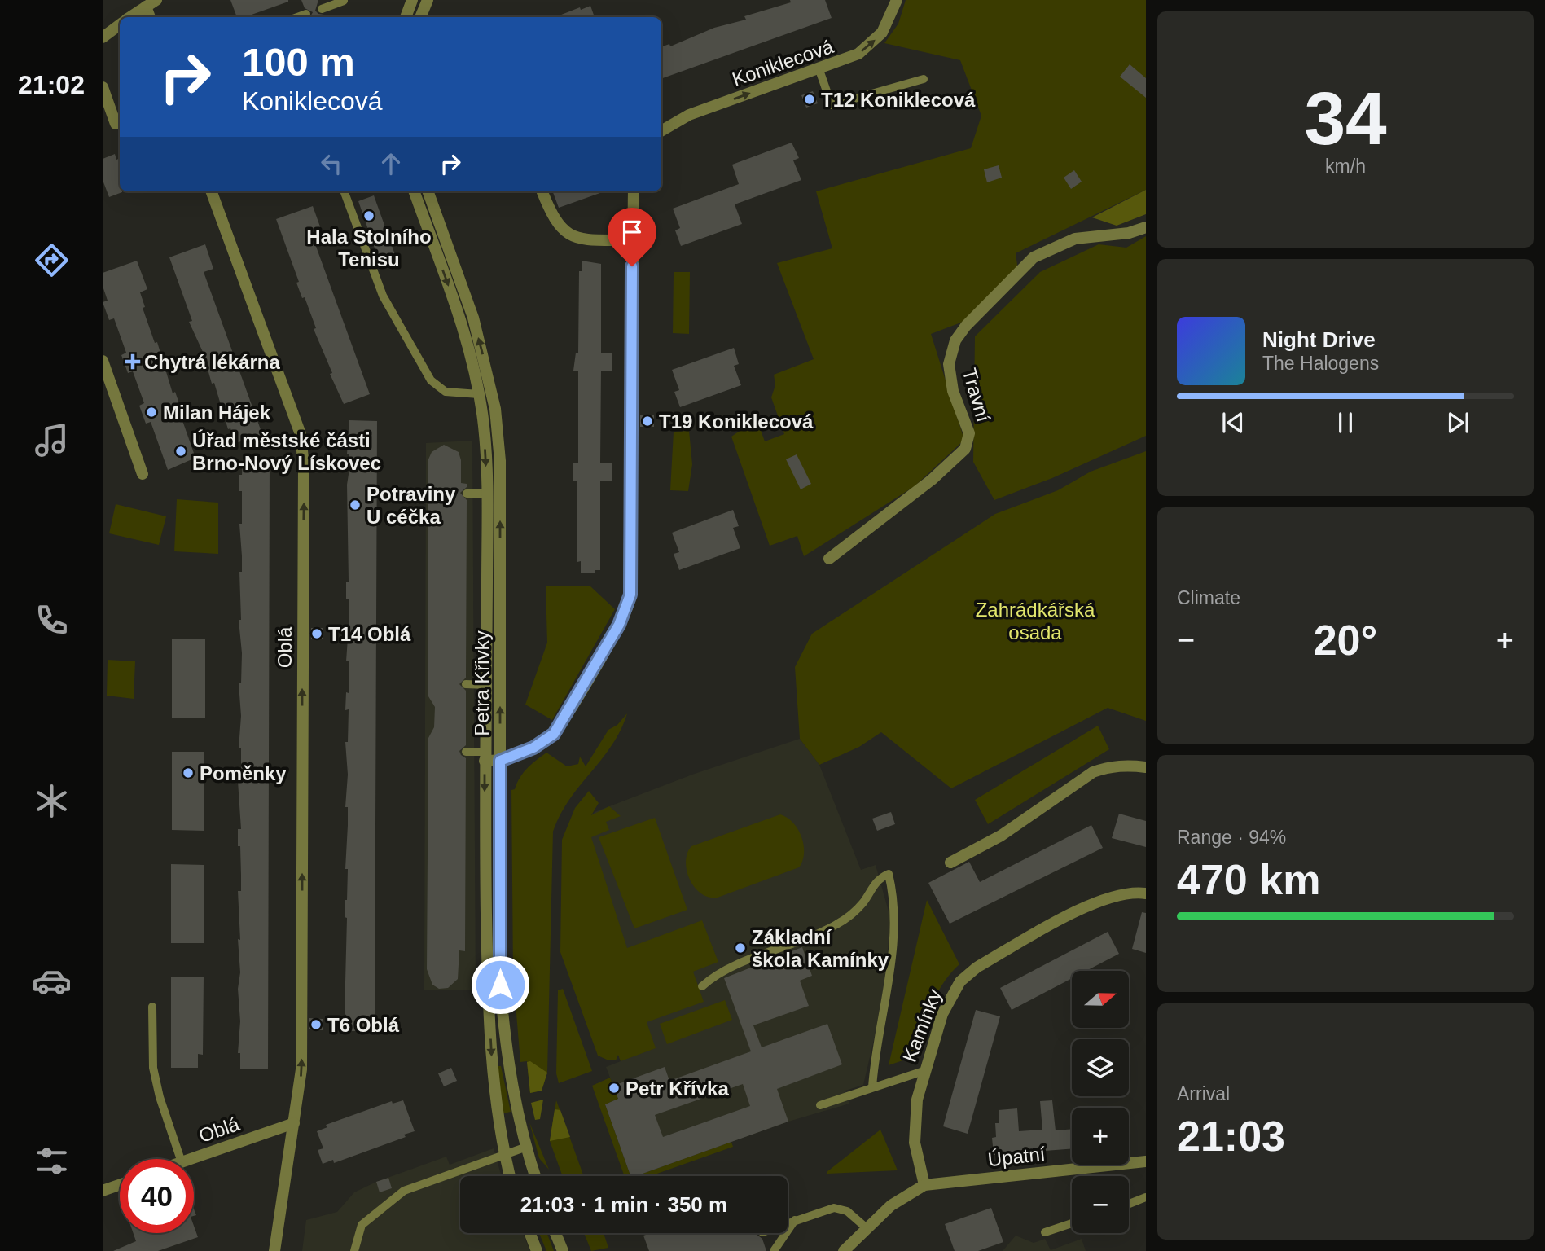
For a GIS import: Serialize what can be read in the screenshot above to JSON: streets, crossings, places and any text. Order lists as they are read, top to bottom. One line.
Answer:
{"streets":{"street":["Koniklecová","Travní","Oblá","Petra Křivky","Kamínky","Úpatní"]},"crossings":[["Kamínky","Úpatní"]],"one_way":["Koniklecová","Oblá"],"parks":["Zahrádkářská osada"],"places":{"other":["T12 Koniklecová","Hala Stolního Tenisu","Milan Hájek","T19 Koniklecová","Úřad městské části Brno-Nový Lískovec","Potraviny U céčka","T14 Oblá","Poměnky","Základní škola Kamínky","T6 Oblá","Petr Křívka"],"health":["Chytrá lékárna"]},"north":"right","page":{"tabs":"21:02","tile":[["34","km/h"],"Climate",["Range · 94%","470 km"],["Arrival","21:03"]],"turn":["100 m","Koniklecová"],"song":["Night Drive","The Halogens"],"heat":["−","20°","+"],"map_buttons":["+","−"],"limit":"40","trip":"21:03 · 1 min · 350 m"}}
